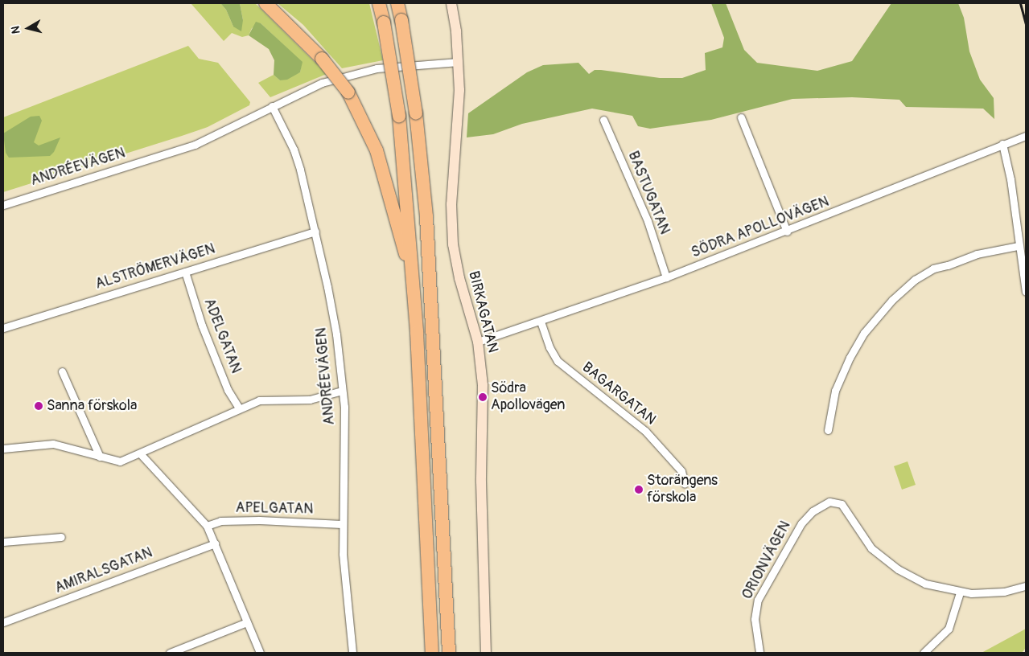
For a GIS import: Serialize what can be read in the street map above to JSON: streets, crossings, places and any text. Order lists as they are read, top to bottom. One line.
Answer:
{"streets":{"street":["ANDRÉEVÄGEN","BASTUGATAN","SÖDRA APOLLOVÄGEN","ALSTRÖMERVÄGEN","BIRKAGATAN","ADELGATAN","BAGARGATAN","APELGATAN","ORIONVÄGEN","AMIRALSGATAN"]},"crossings":[["ANDRÉEVÄGEN","ALSTRÖMERVÄGEN"],["ANDRÉEVÄGEN","BIRKAGATAN"],["ANDRÉEVÄGEN","APELGATAN"],["BASTUGATAN","SÖDRA APOLLOVÄGEN"],["SÖDRA APOLLOVÄGEN","BIRKAGATAN"],["SÖDRA APOLLOVÄGEN","BAGARGATAN"],["ALSTRÖMERVÄGEN","ADELGATAN"]],"places":["Södra Apollovägen","Sanna förskola","Storängens förskola"],"north":"left"}
